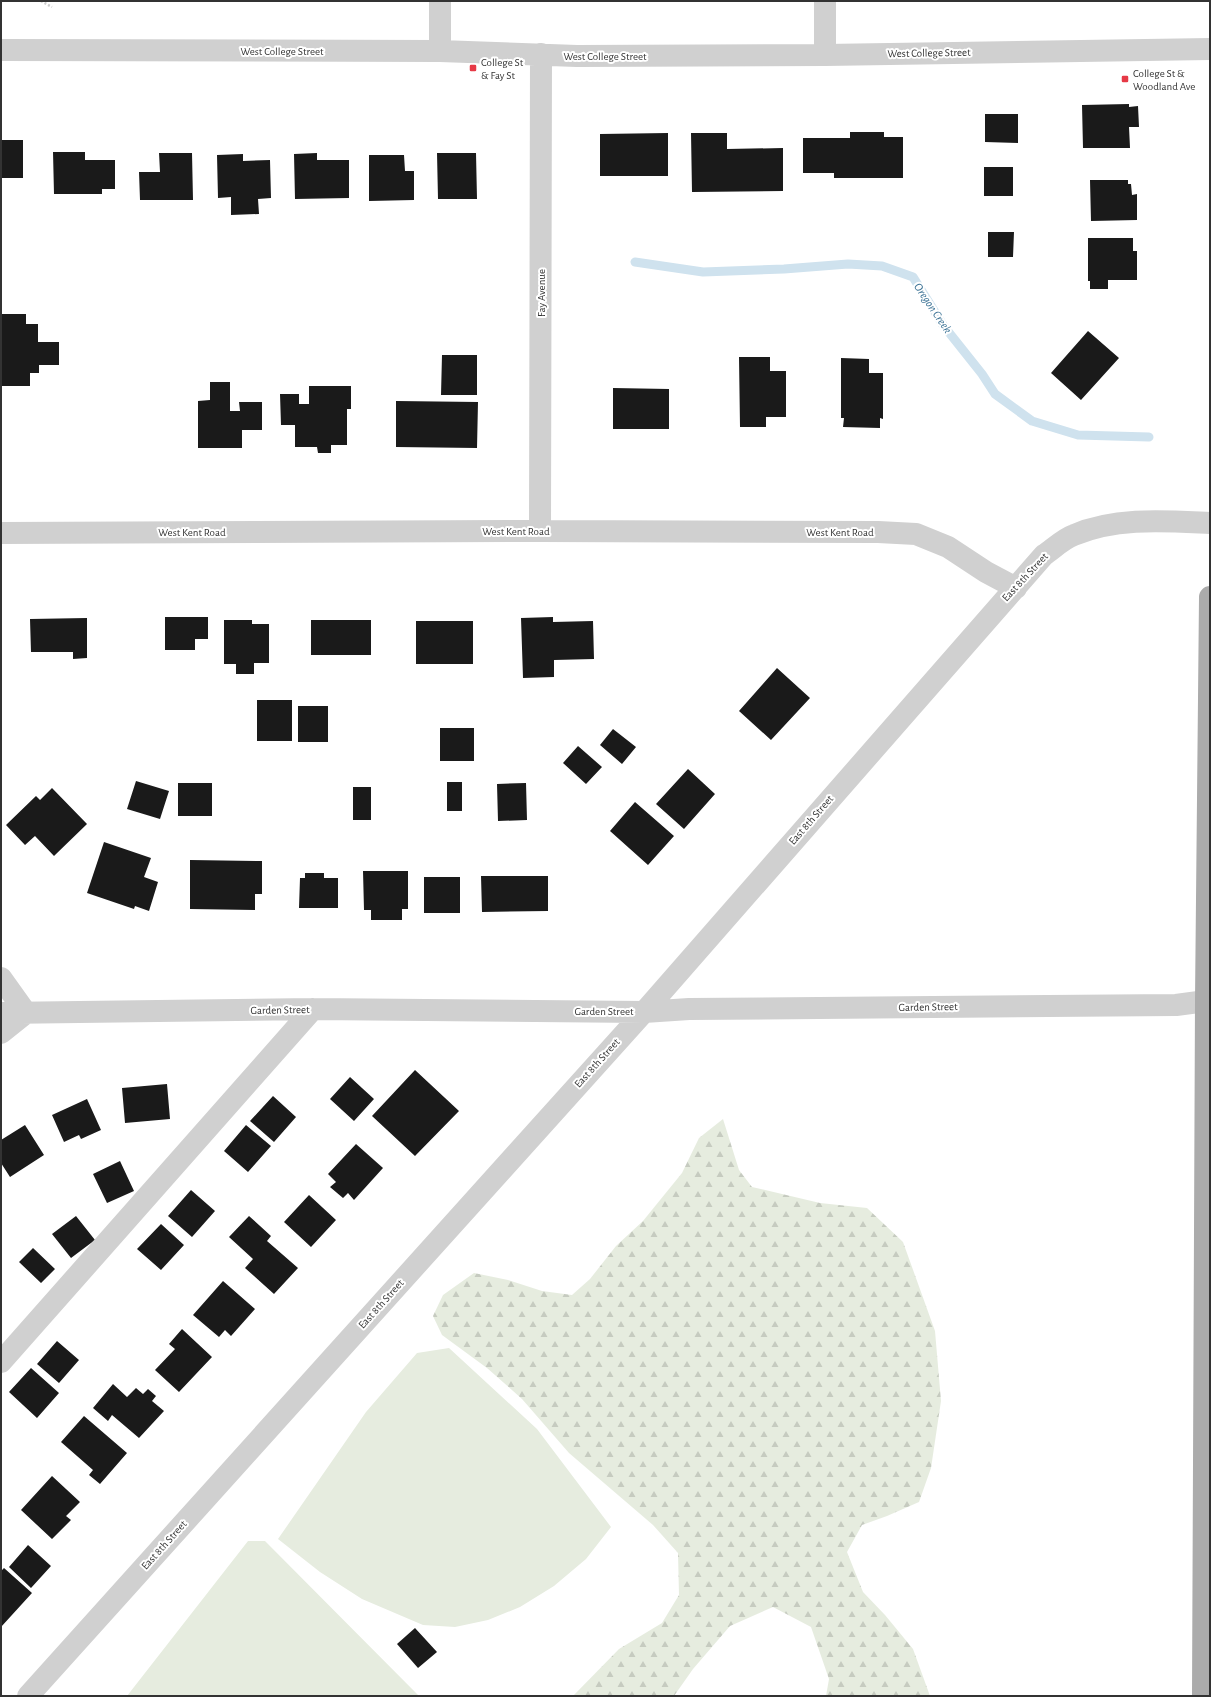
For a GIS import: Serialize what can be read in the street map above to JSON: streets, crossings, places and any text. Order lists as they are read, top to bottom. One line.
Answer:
{"streets":{"street":["West College Street","Fay Avenue","West Kent Road","East 8th Street","Garden Street"]},"crossings":[["West College Street","Fay Avenue"],["Fay Avenue","West Kent Road"],["West Kent Road","East 8th Street"],["East 8th Street","Garden Street"]],"water":["Oregon Creek"],"places":{"transit":["College St & Fay St","College St & Woodland Ave"]}}
